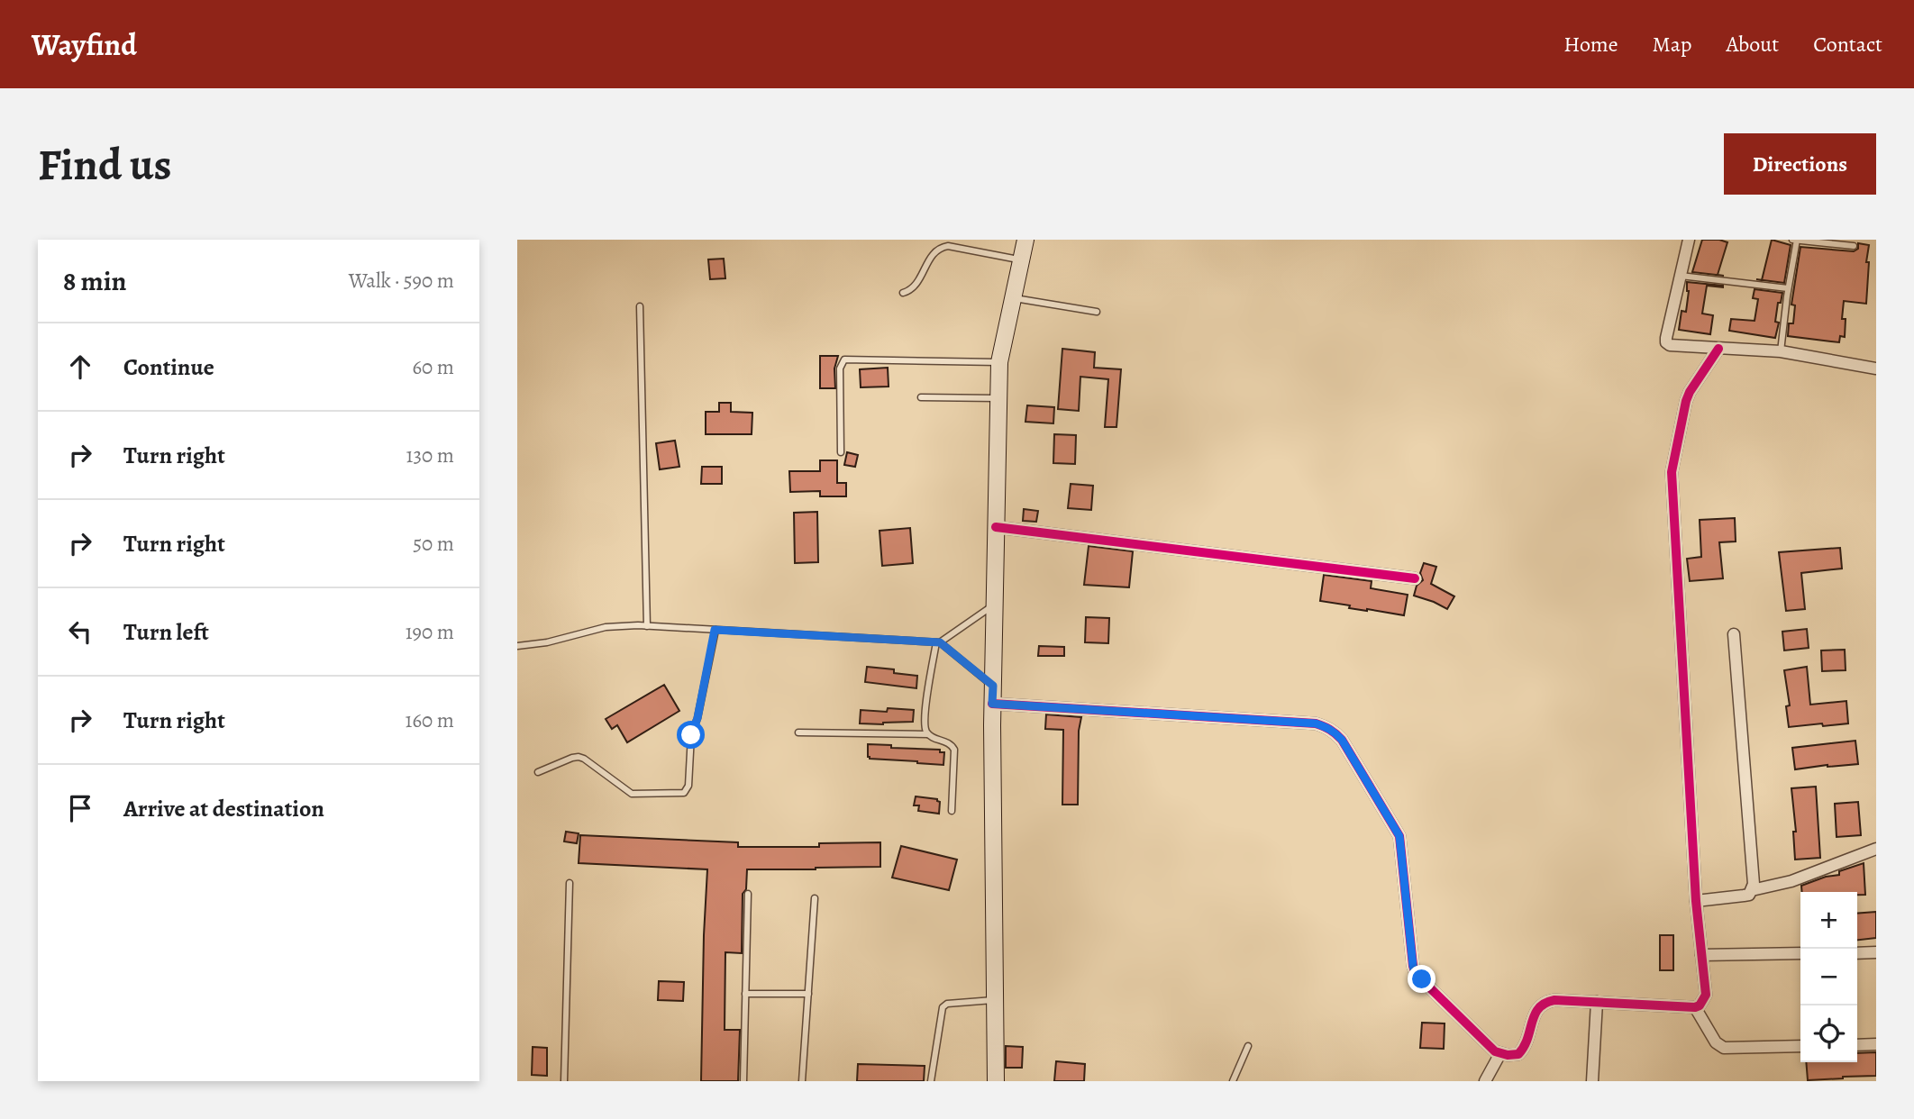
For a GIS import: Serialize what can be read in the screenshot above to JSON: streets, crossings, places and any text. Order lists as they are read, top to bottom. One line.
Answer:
{"page":{"header":"Wayfind","nav":["Home","Map","About","Contact"],"buttons":"Directions","title":"Find us","heading":["8 min","Walk · 590 m"],"list":[["Continue","60 m"],["Turn right","130 m"],["Turn right","50 m"],["Turn left","190 m"],["Turn right","160 m"],"Arrive at destination"],"map_buttons":["+","−"]}}
